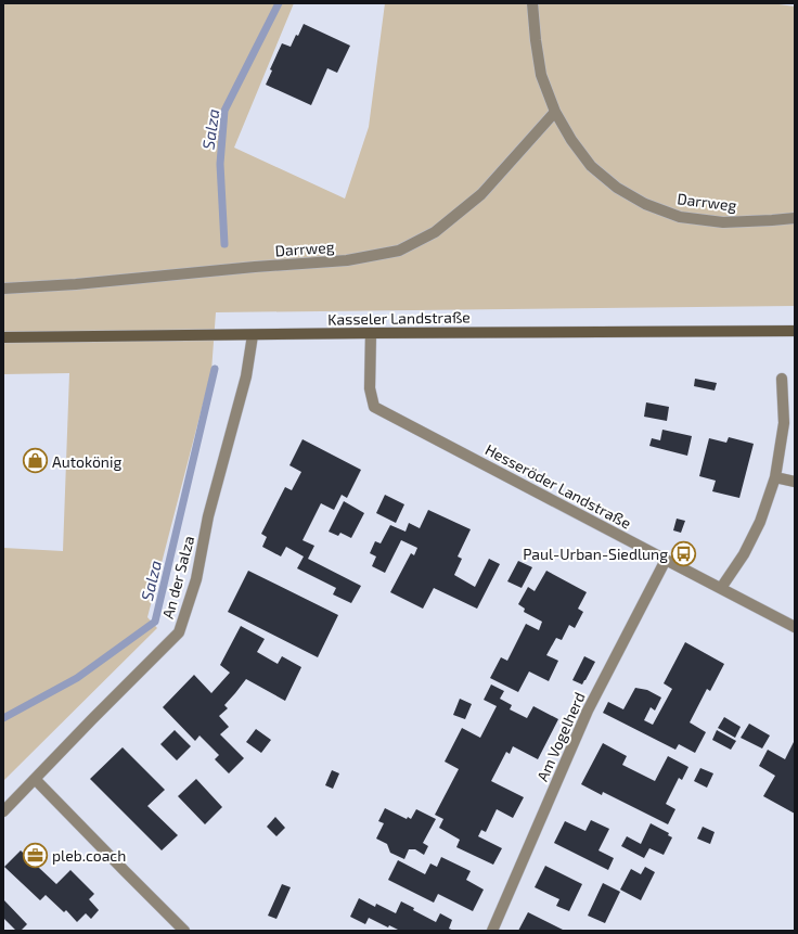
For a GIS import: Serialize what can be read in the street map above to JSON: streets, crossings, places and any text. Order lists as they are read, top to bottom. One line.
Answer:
{"streets":{"main road":["Kasseler Landstraße"],"street":["Darrweg","Hesseröder Landstraße","An der Salza","Am Vogelherd"]},"crossings":[["Kasseler Landstraße","Hesseröder Landstraße"],["Kasseler Landstraße","An der Salza"],["Hesseröder Landstraße","Am Vogelherd"]],"water":["Salza"],"places":{"shop":["Autokönig"],"bus stop":["Paul-Urban-Siedlung"],"office":["pleb.coach"]}}
